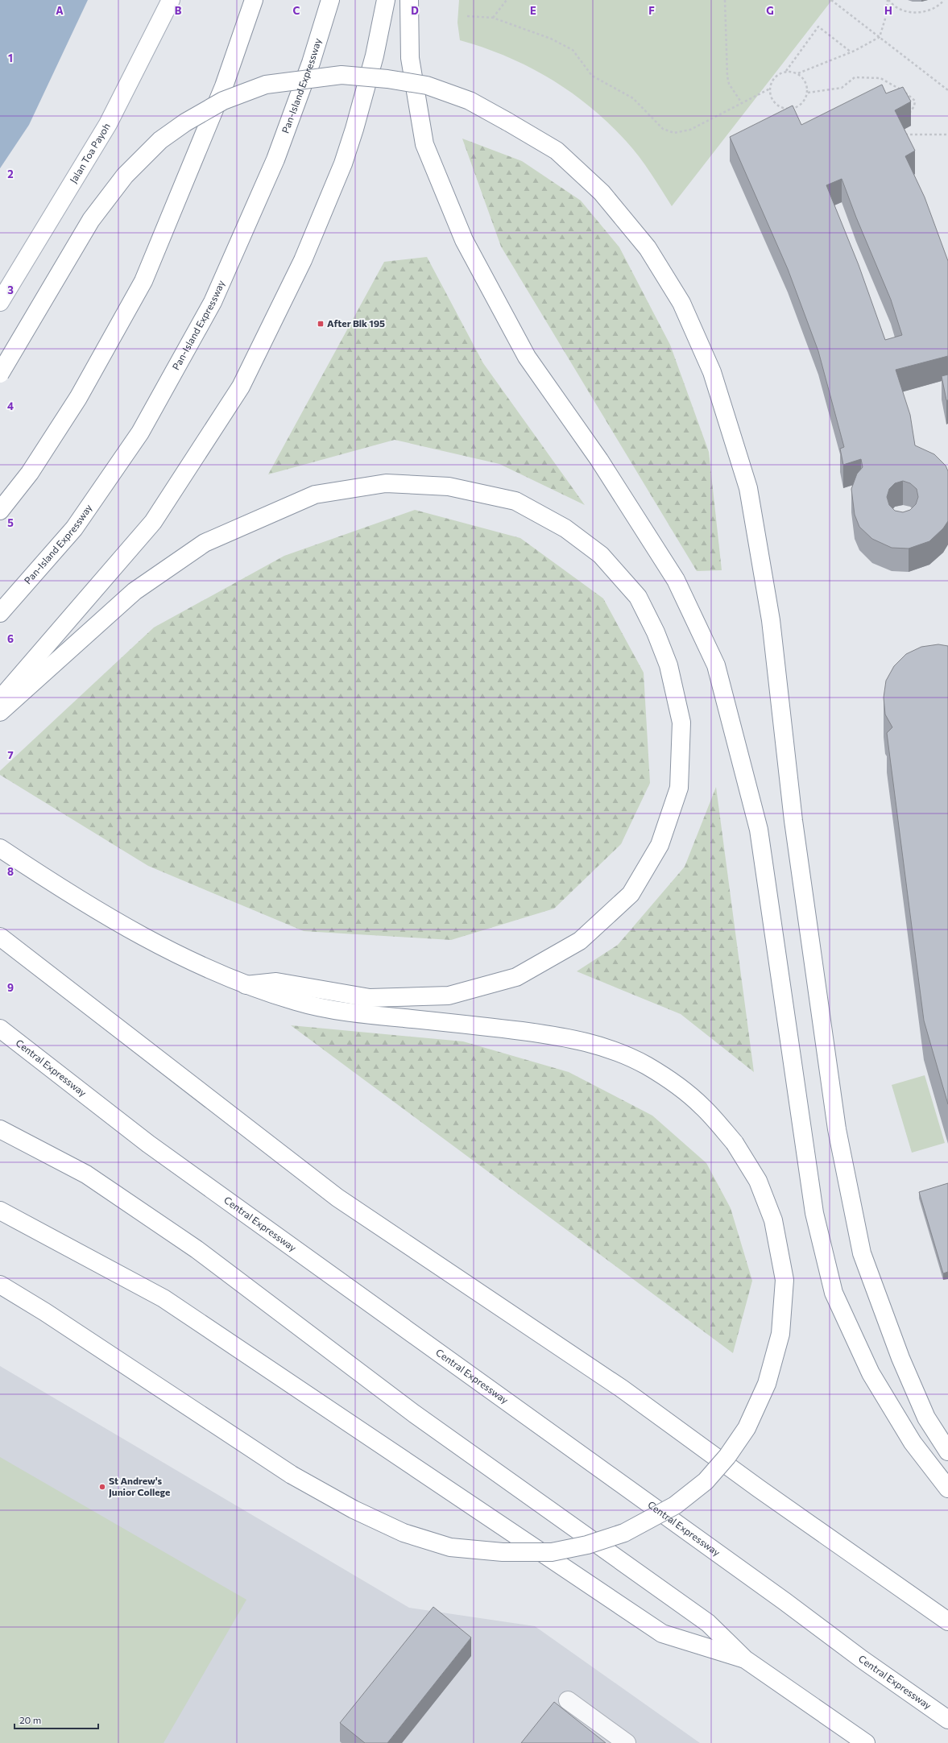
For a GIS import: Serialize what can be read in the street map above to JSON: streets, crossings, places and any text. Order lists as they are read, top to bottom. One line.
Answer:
{"streets":{"main road":["Pan-Island Expressway","Jalan Toa Payoh","Central Expressway"]},"places":{"transit":["After Blk 195"],"other":["St Andrew's Junior College"]},"scale_bar":"20 m","grid":{"columns":["A","B","C","D","E","F","G","H"],"rows":["1","2","3","4","5","6","7","8","9"]}}
